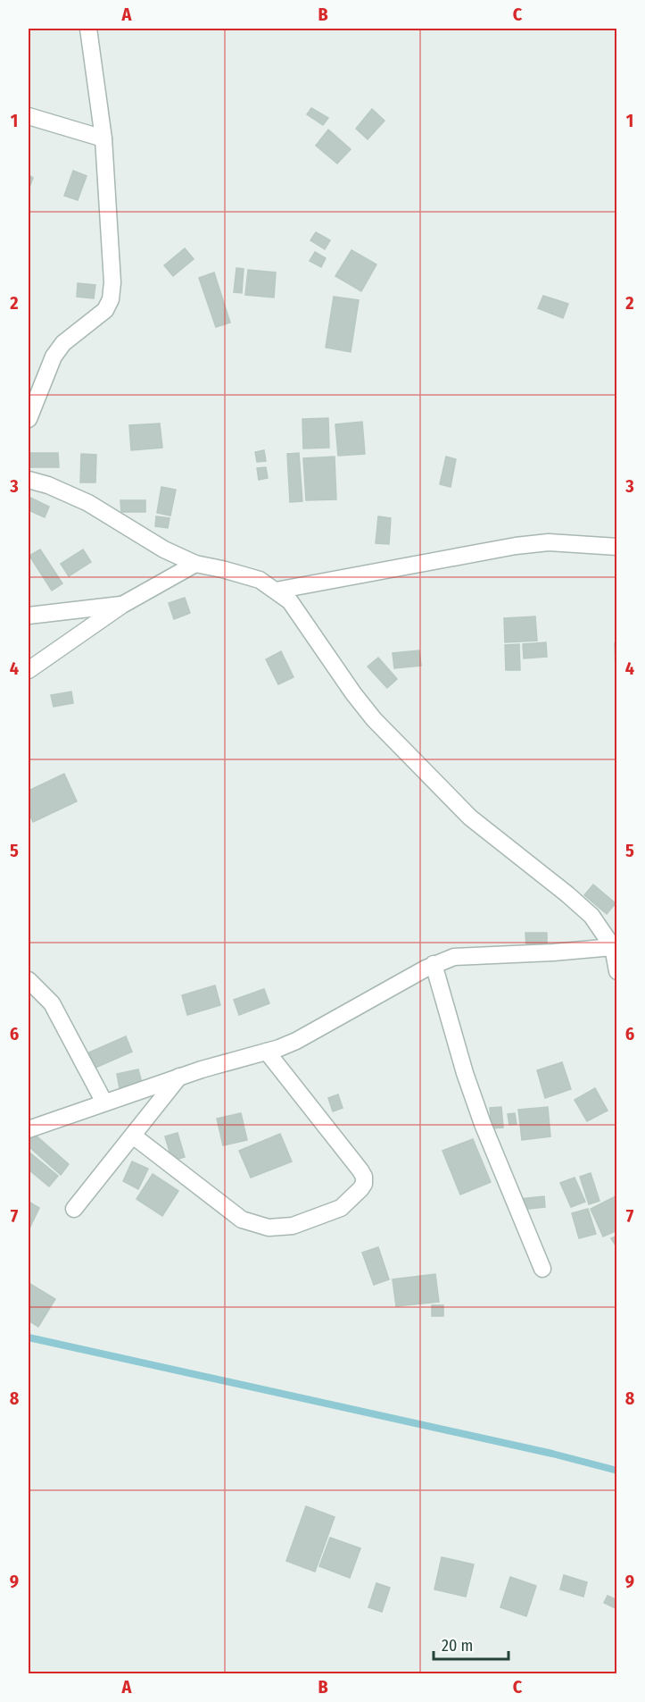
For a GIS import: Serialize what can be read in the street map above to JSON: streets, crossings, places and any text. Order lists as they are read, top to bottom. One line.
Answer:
{"scale_bar":"20 m","grid":{"columns":["A","B","C"],"rows":["1","2","3","4","5","6","7","8","9"]}}
